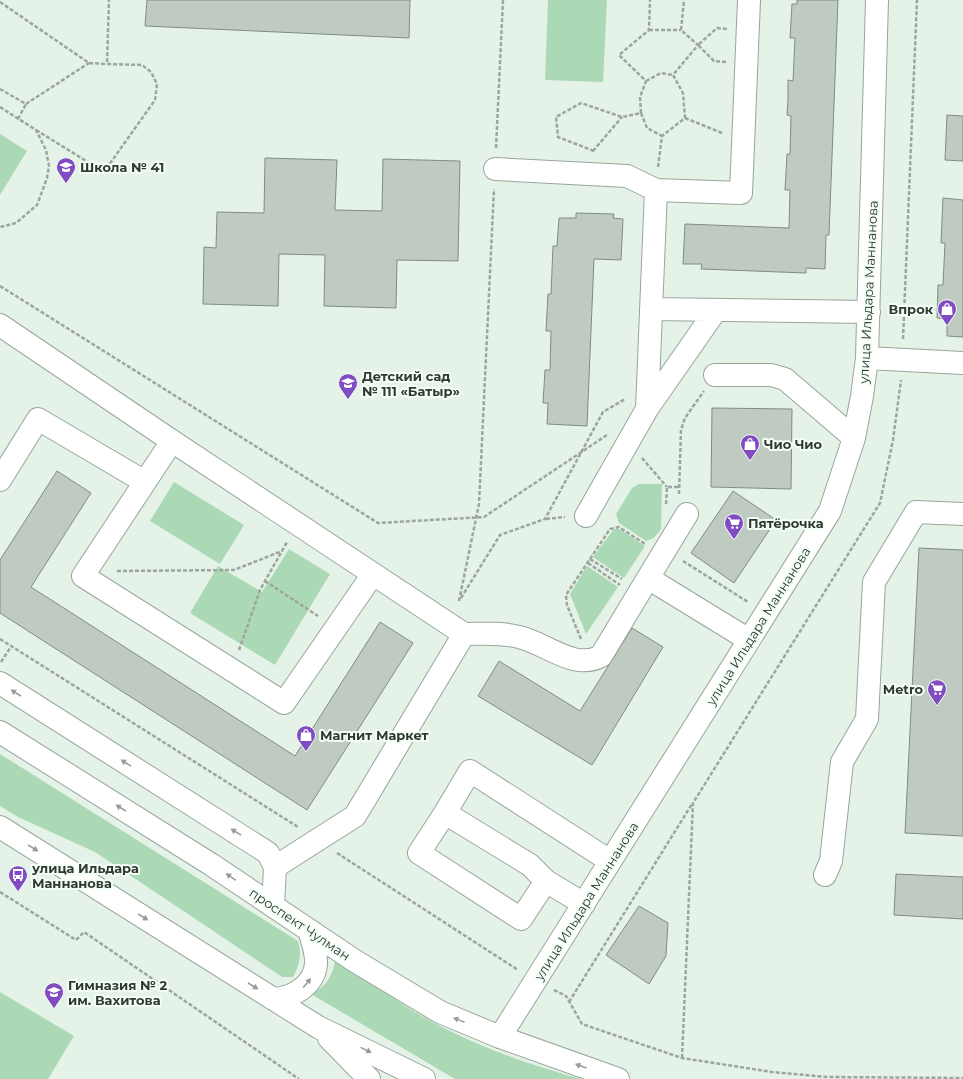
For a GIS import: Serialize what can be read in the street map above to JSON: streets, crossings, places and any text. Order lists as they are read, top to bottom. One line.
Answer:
{"streets":{"street":["улица Ильдара Маннанова","проспект Чулман"]},"crossings":[["улица Ильдара Маннанова","проспект Чулман"]],"places":{"school or university":["Школа № 41","Детский сад № 111 «Батыр»","Гимназия № 2 им. Вахитова"],"shop":["Впрок","Чио Чио","Магнит Маркет"],"supermarket":["Пятёрочка","Metro"],"bus stop":["улица Ильдара Маннанова"]}}
